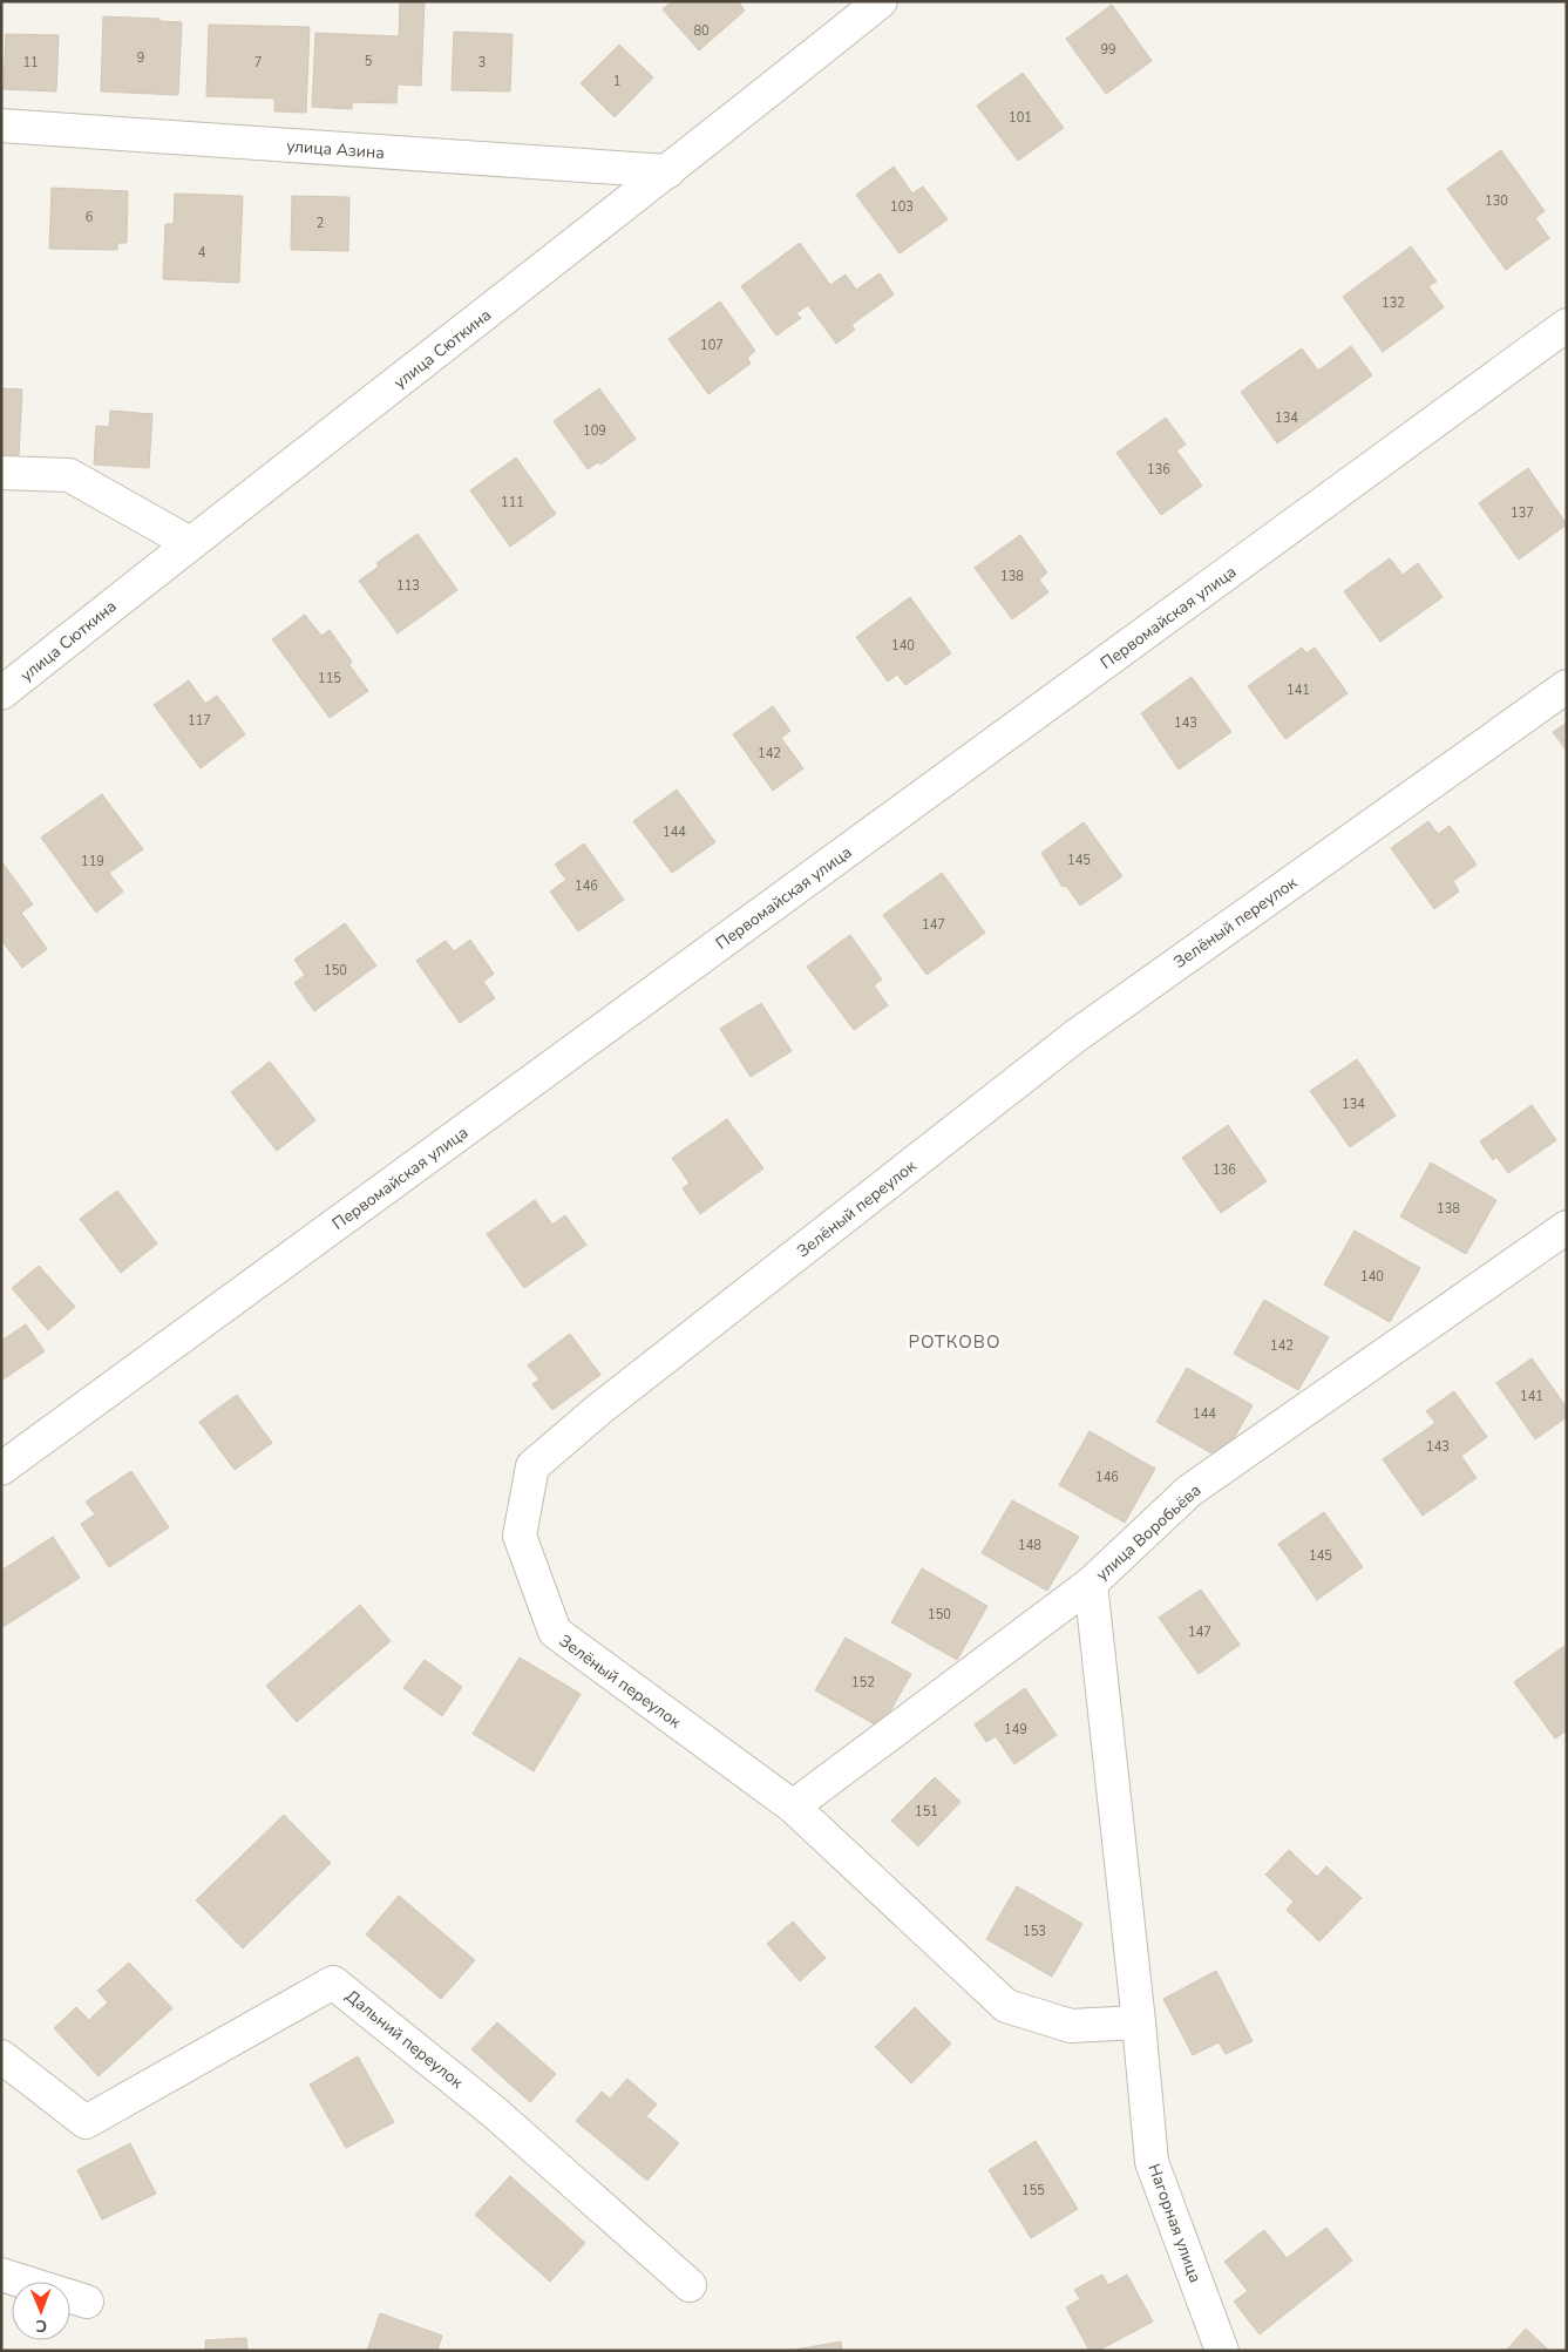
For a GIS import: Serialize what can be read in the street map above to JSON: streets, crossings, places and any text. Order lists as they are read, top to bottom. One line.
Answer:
{"streets":{"street":["улица Азина","улица Сюткина","Первомайская улица","Зелёный переулок","улица Воробьёва","Дальний переулок","Нагорная улица"]},"crossings":[["улица Азина","улица Сюткина"],["Зелёный переулок","улица Воробьёва"],["Зелёный переулок","Нагорная улица"],["улица Воробьёва","Нагорная улица"]],"districts":["РОТКОВО"],"house_numbers":["80","99","9","5","11","7","3","1","101","130","103","6","2","4","132","107","134","109","136","111","137","138","113","140","115","141","117","143","142","144","145","119","146","147","150","134","136","138","140","142","141","144","143","146","148","145","150","147","152","149","151","153","155"],"north":"bottom"}
